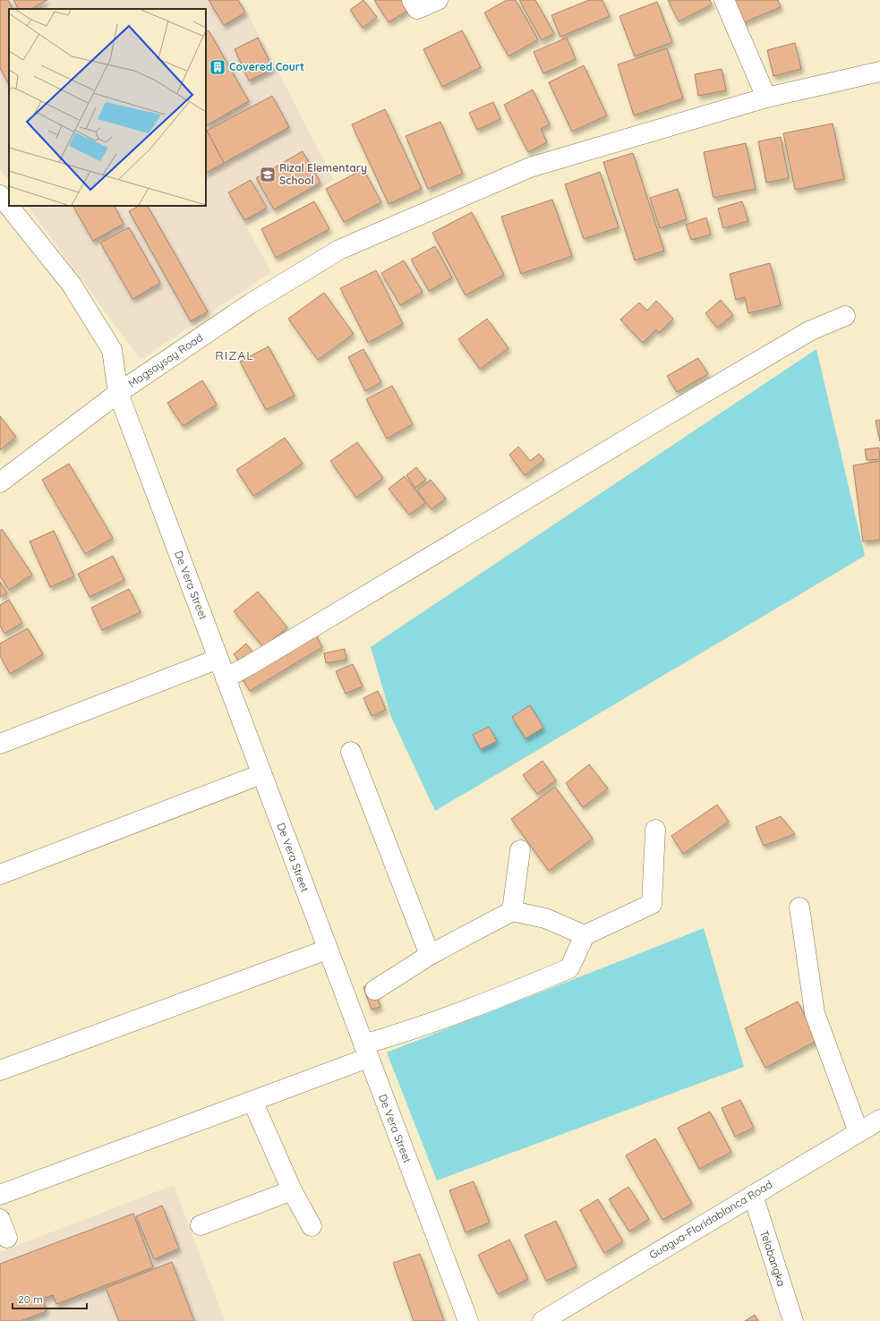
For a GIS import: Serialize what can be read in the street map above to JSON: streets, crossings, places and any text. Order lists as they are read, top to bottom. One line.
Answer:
{"streets":{"street":["Magsaysay Road","De Vera Street","Guagua-Floridablanca Road","Telabangka"]},"crossings":[["Magsaysay Road","De Vera Street"],["Guagua-Floridablanca Road","Telabangka"]],"districts":["RIZAL"],"places":{"building":["Covered Court"],"school or university":["Rizal Elementary School"]},"scale_bar":"20 m"}
